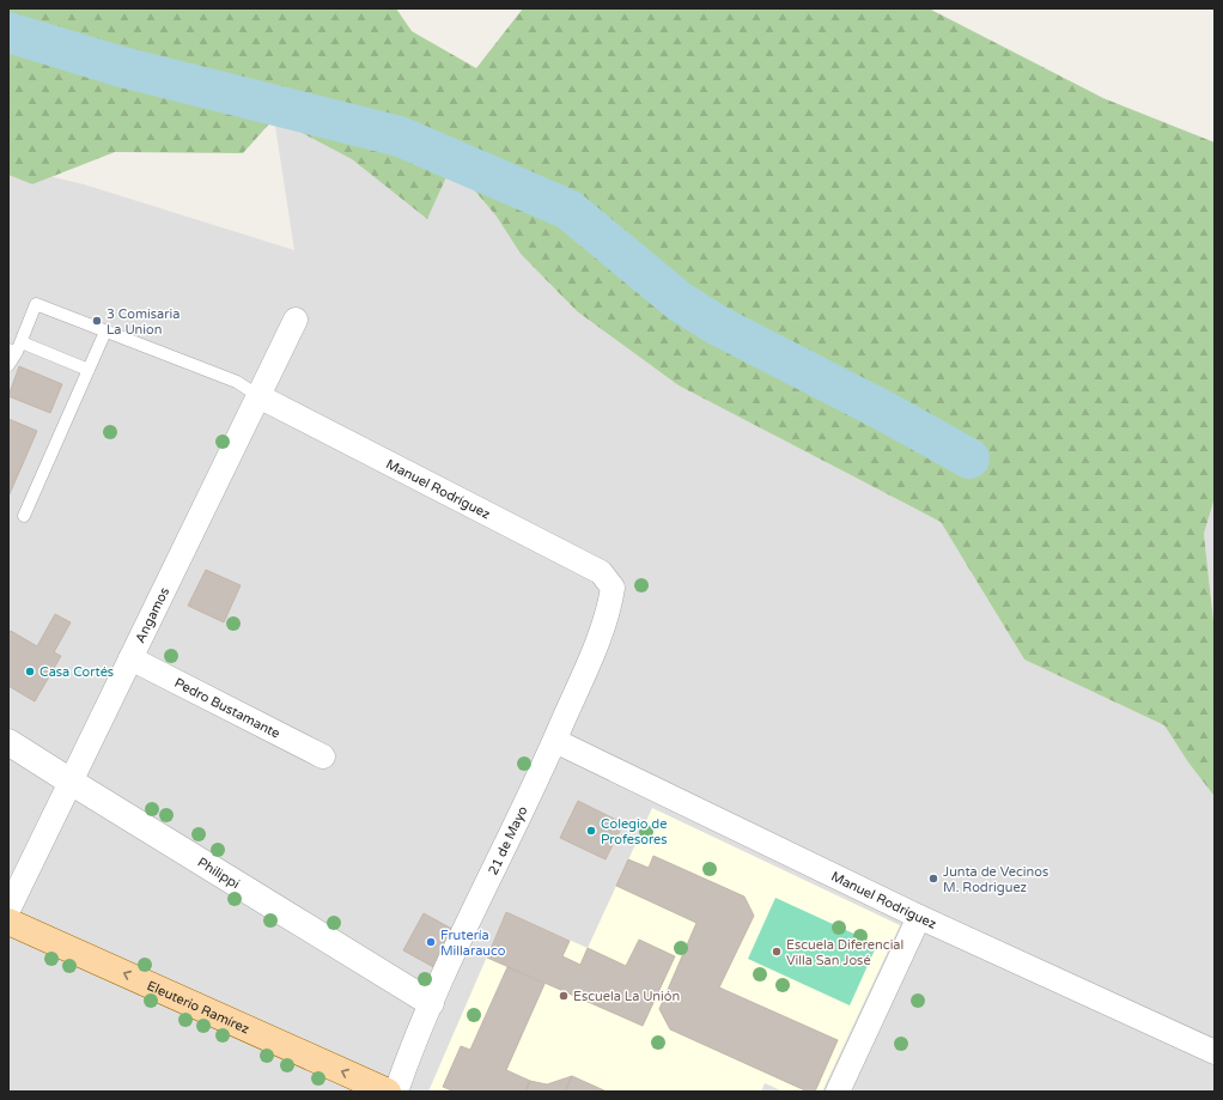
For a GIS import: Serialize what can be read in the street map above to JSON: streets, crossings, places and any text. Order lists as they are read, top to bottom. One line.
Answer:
{"streets":{"main road":["Eleuterio Ramírez"],"street":["Manuel Rodríguez","Angamos","Pedro Bustamante","21 de Mayo","Philippi"]},"crossings":[["Manuel Rodríguez","Angamos"],["Manuel Rodríguez","21 de Mayo"],["Angamos","Pedro Bustamante"],["Angamos","Philippi"],["21 de Mayo","Philippi"]],"one_way":["Eleuterio Ramírez"],"places":["3 Comisaria La Union","Casa Cortés","Colegio de Profesores","Junta de Vecinos M. Rodriguez","Frutería Millarauco","Escuela Diferencial Villa San José","Escuela La Unión"]}
